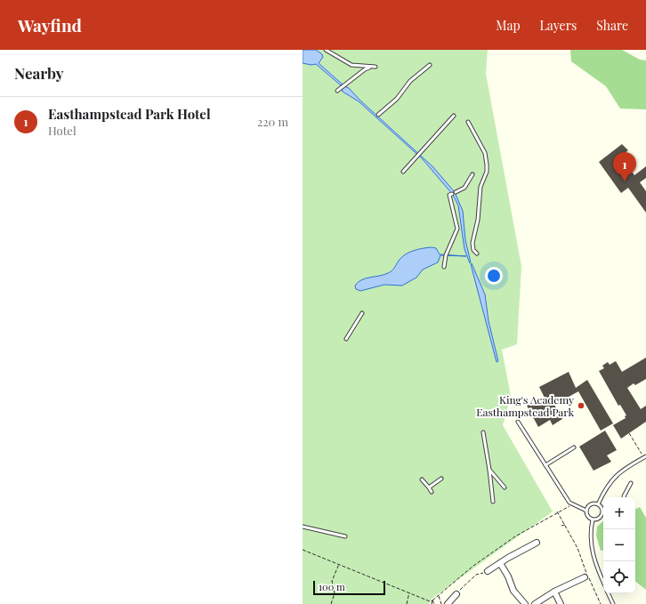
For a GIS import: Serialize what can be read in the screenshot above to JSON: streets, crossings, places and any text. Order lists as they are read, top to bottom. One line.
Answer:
{"places":["King's Academy Easthampstead Park"],"scale_bar":"100 m","page":{"header":"Wayfind","nav":["Map","Layers","Share"],"heading":"Nearby","list":[{"mark":"1","name":"Easthampstead Park Hotel","note":"Hotel","value":"220 m"}],"pins":"1","map_buttons":["+","−"],"scale":"100 m"}}
